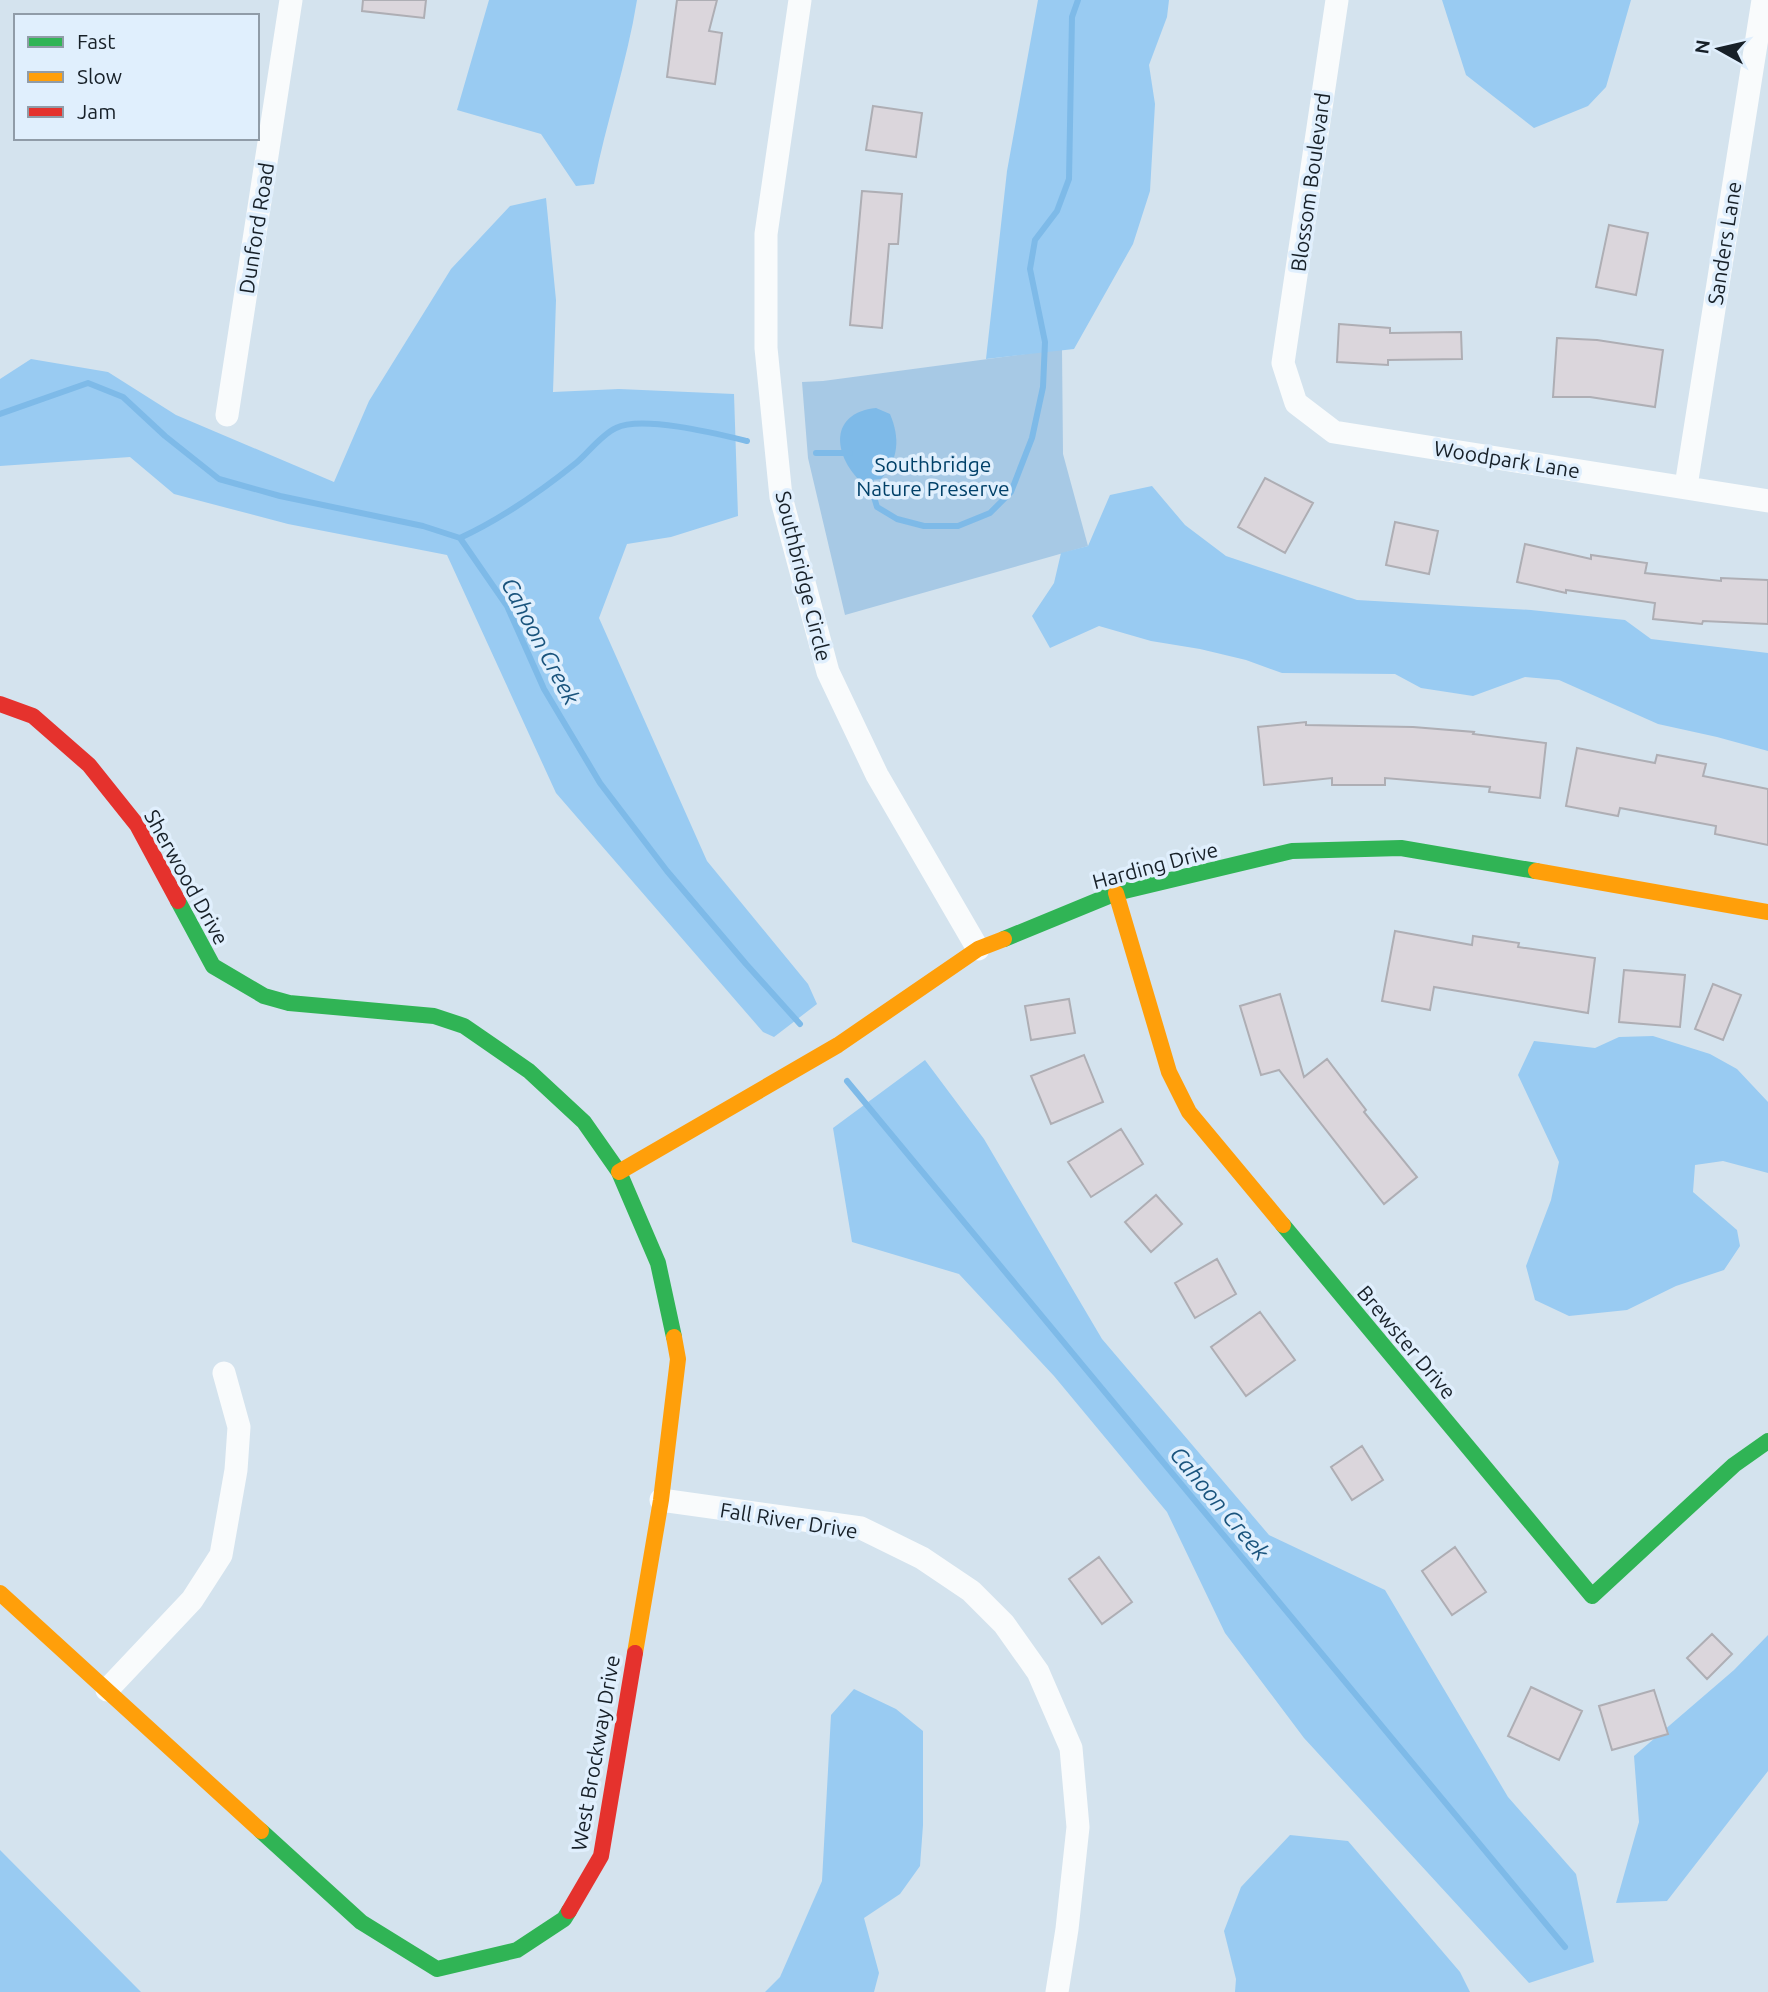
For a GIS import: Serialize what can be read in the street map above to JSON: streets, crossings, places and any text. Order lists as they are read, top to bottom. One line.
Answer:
{"streets":{"street":["Blossom Boulevard","Dunford Road","Sanders Lane","Woodpark Lane","Southbridge Circle","Harding Drive","Sherwood Drive","Brewster Drive","Fall River Drive","West Brockway Drive"]},"crossings":[["Blossom Boulevard","Woodpark Lane"],["Sanders Lane","Woodpark Lane"],["Southbridge Circle","Harding Drive"],["Harding Drive","Brewster Drive"],["Harding Drive","West Brockway Drive"],["Sherwood Drive","West Brockway Drive"],["Fall River Drive","West Brockway Drive"]],"water":["Cahoon Creek"],"parks":["Southbridge Nature Preserve"],"legend":["Fast","Slow","Jam"],"north":"left"}
